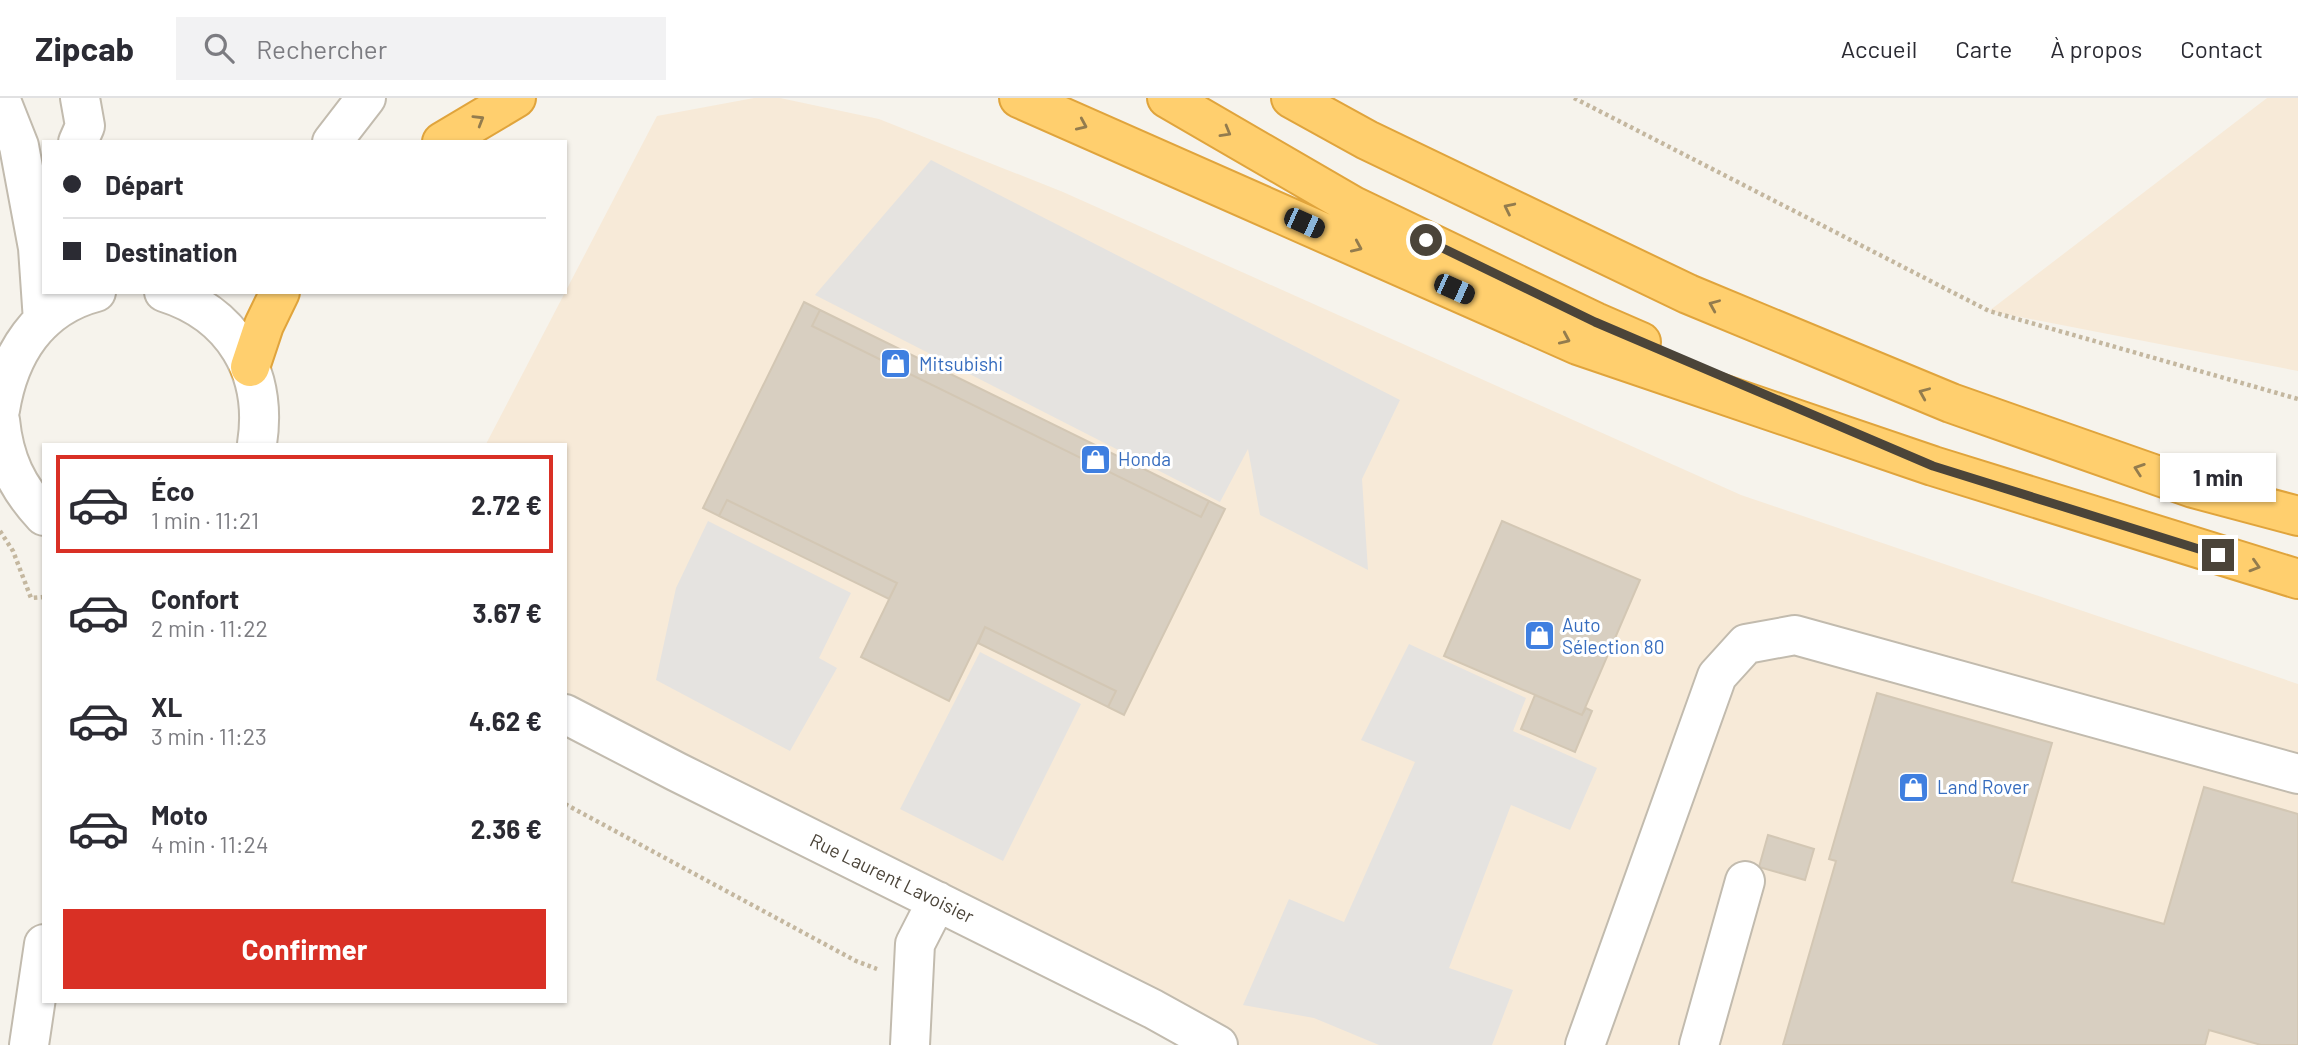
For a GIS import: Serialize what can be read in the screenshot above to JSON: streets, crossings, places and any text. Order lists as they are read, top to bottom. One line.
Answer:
{"streets":{"street":["Rue Laurent Lavoisier"]},"places":{"shop":["Mitsubishi","Honda","Auto Sélection 80","Land Rover"]},"page":{"header":"Zipcab","search":"Rechercher","nav":["Accueil","Carte","À propos","Contact"],"banner":["Départ","Destination"],"bubble":"1 min","list":[{"name":"Éco","note":"1 min · 11:21","value":"2.72 €"},{"name":"Confort","note":"2 min · 11:22","value":"3.67 €"},{"name":"XL","note":"3 min · 11:23","value":"4.62 €"},{"name":"Moto","note":"4 min · 11:24","value":"2.36 €"}],"buttons":"Confirmer"}}
